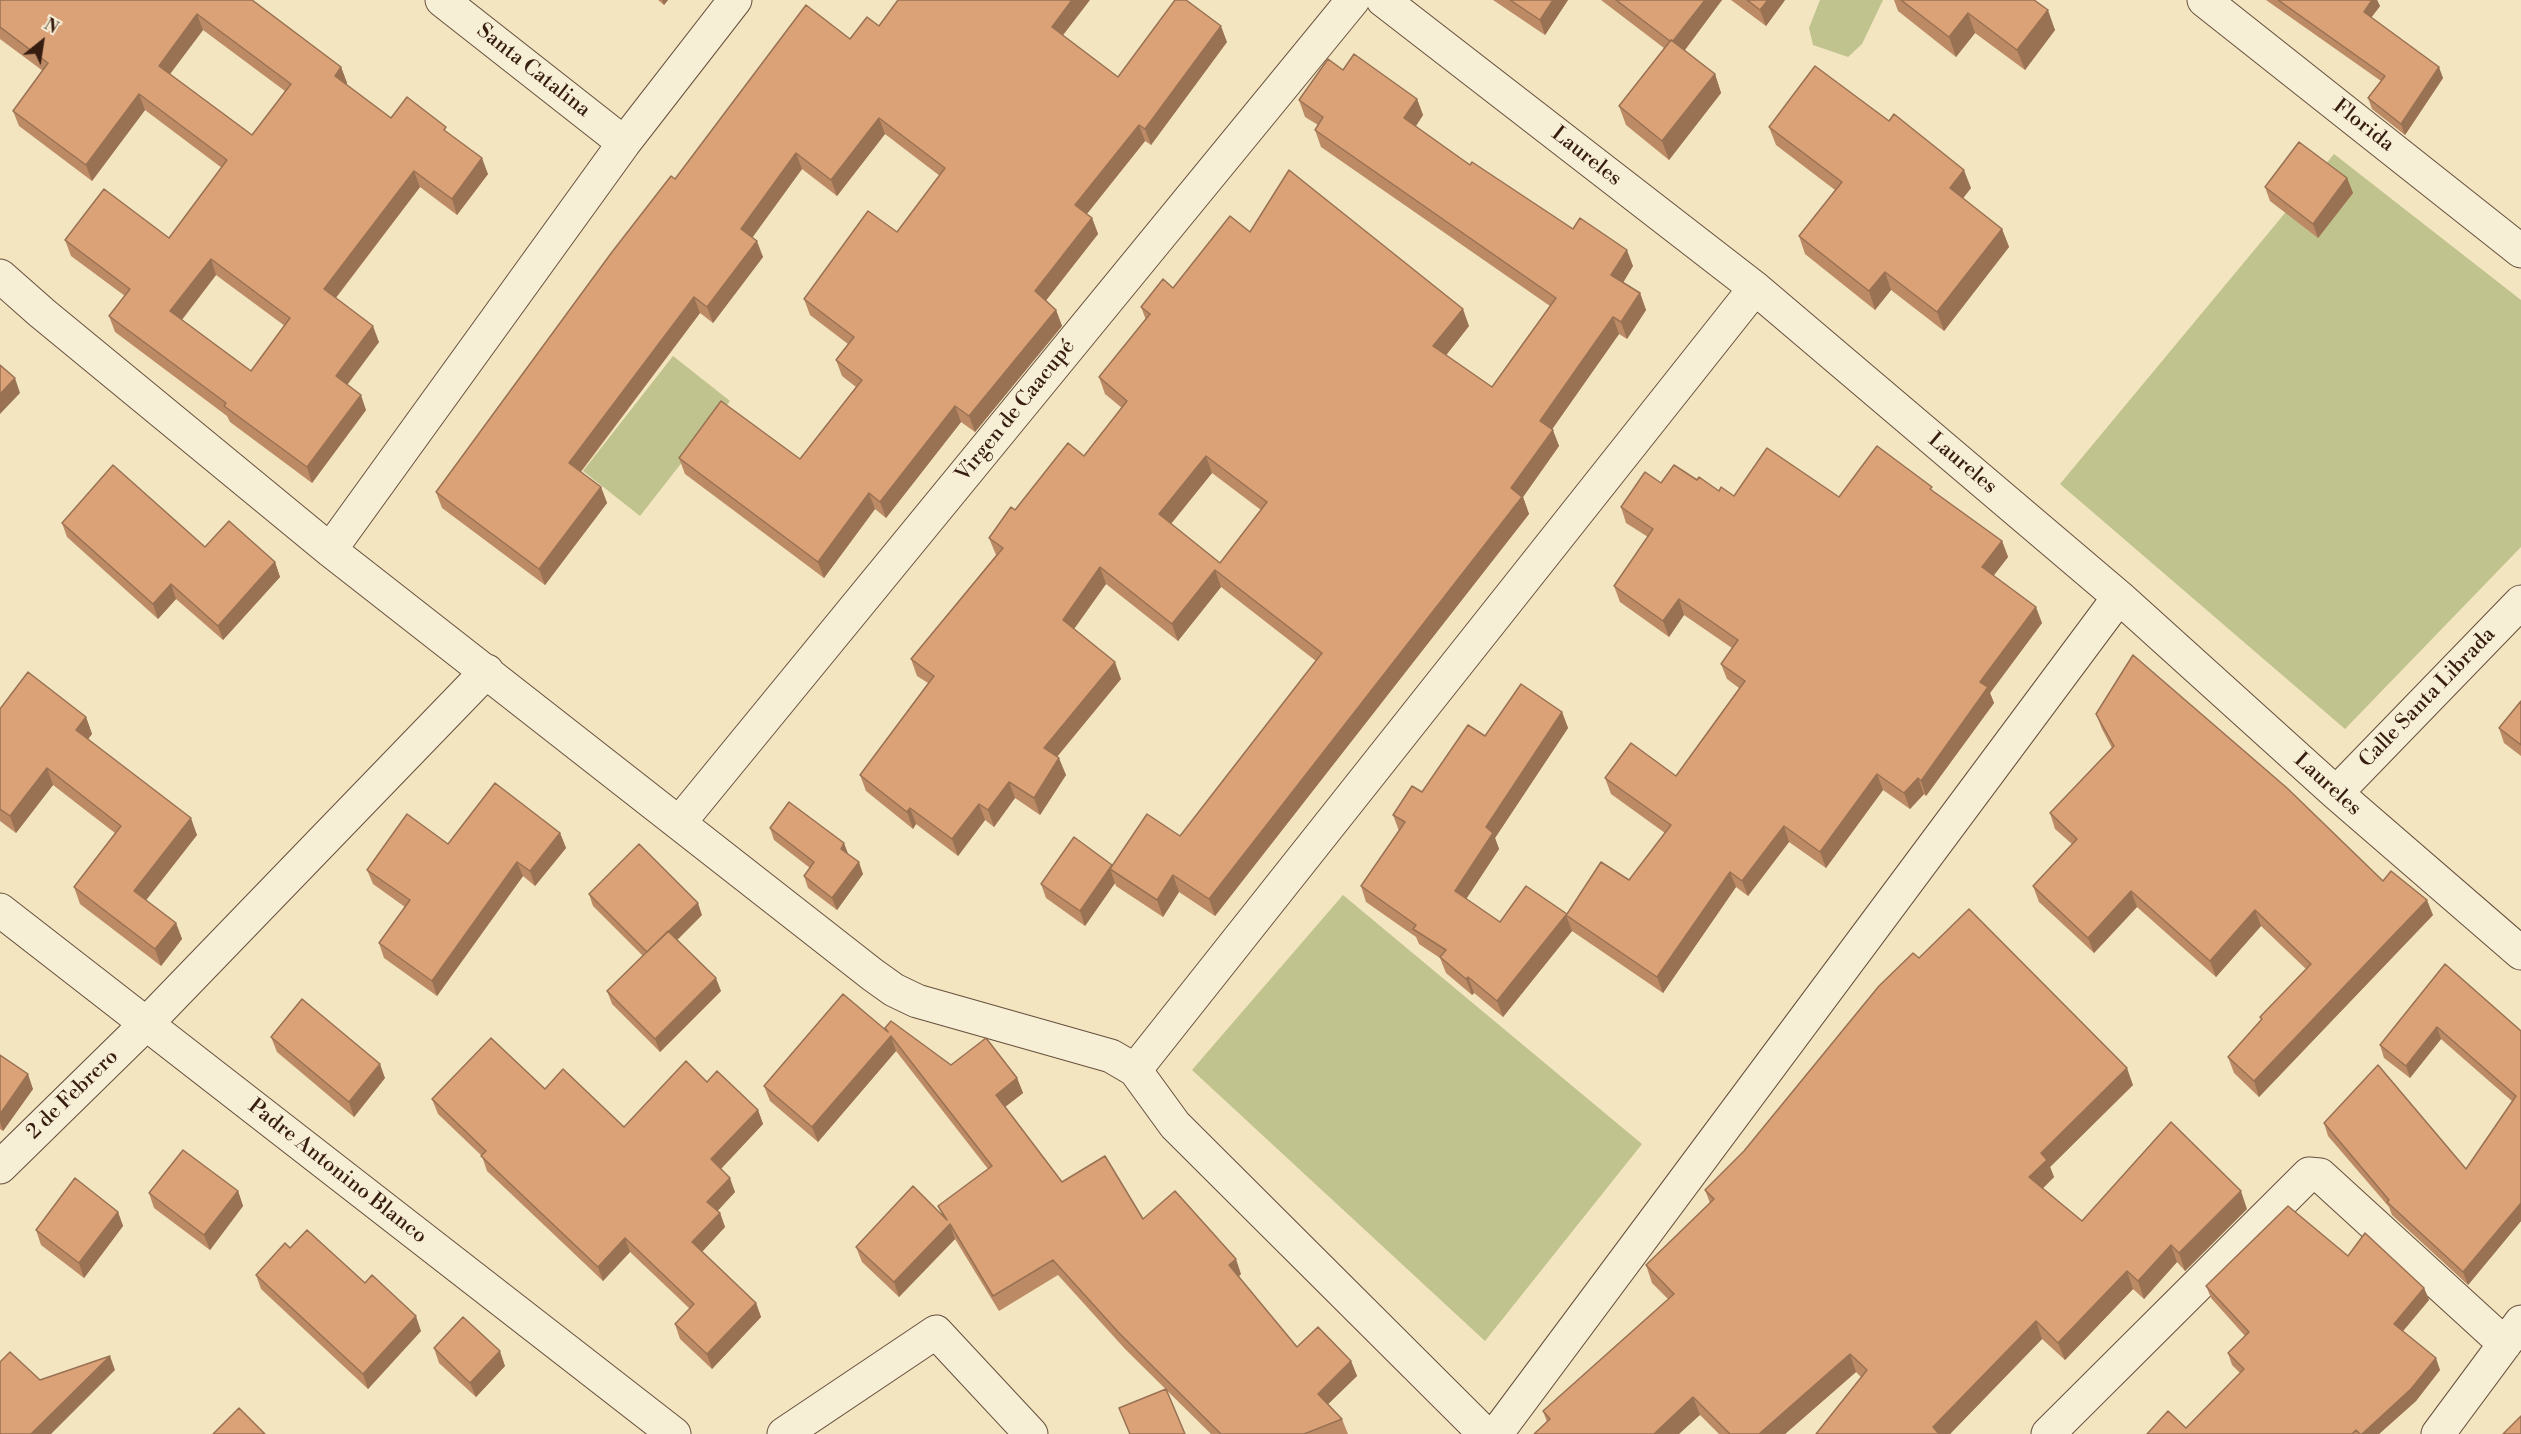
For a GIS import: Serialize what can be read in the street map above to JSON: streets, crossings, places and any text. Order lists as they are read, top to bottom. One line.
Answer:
{"streets":{"street":["Santa Catalina","Florida","Laureles","Virgen de Caacupé","Calle Santa Librada","2 de Febrero","Padre Antonino Blanco"]},"crossings":[["Laureles","Calle Santa Librada"],["2 de Febrero","Padre Antonino Blanco"]],"north":"top right"}
